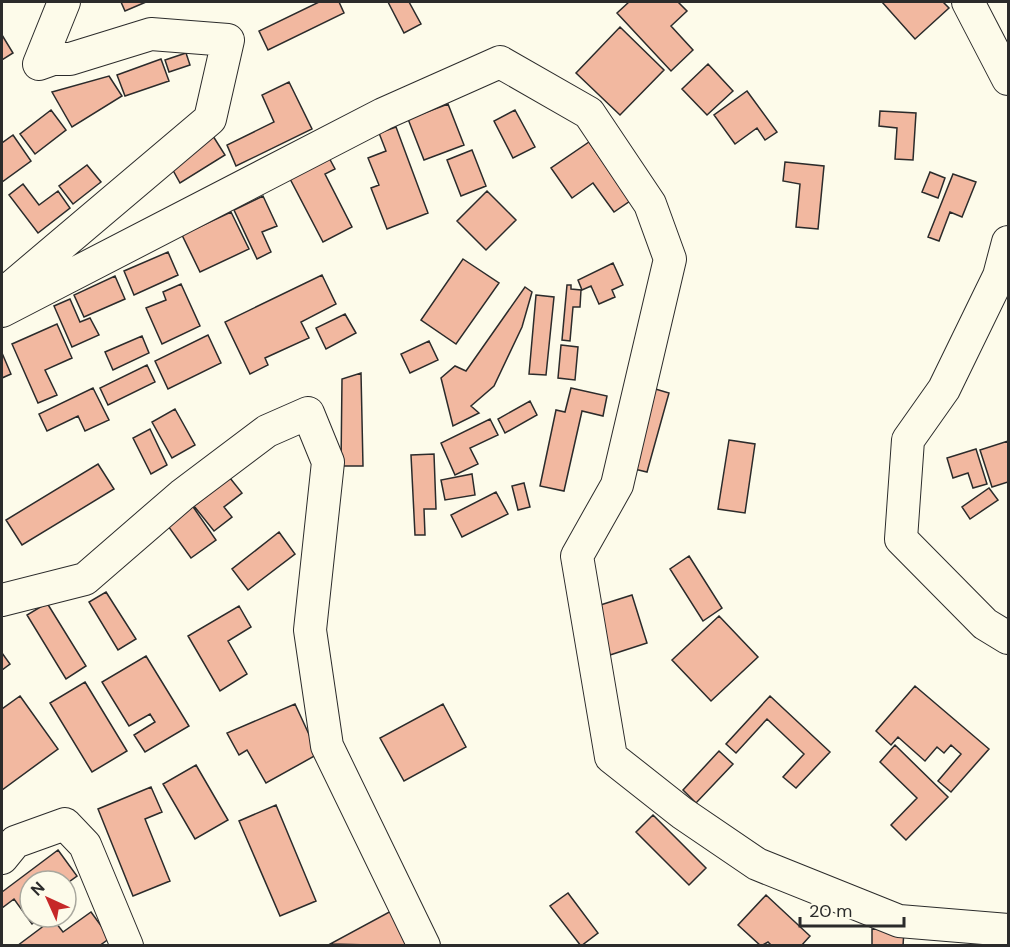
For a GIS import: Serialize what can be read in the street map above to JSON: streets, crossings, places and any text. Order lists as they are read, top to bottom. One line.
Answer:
{"scale_bar":"20 m","north":"top left"}
